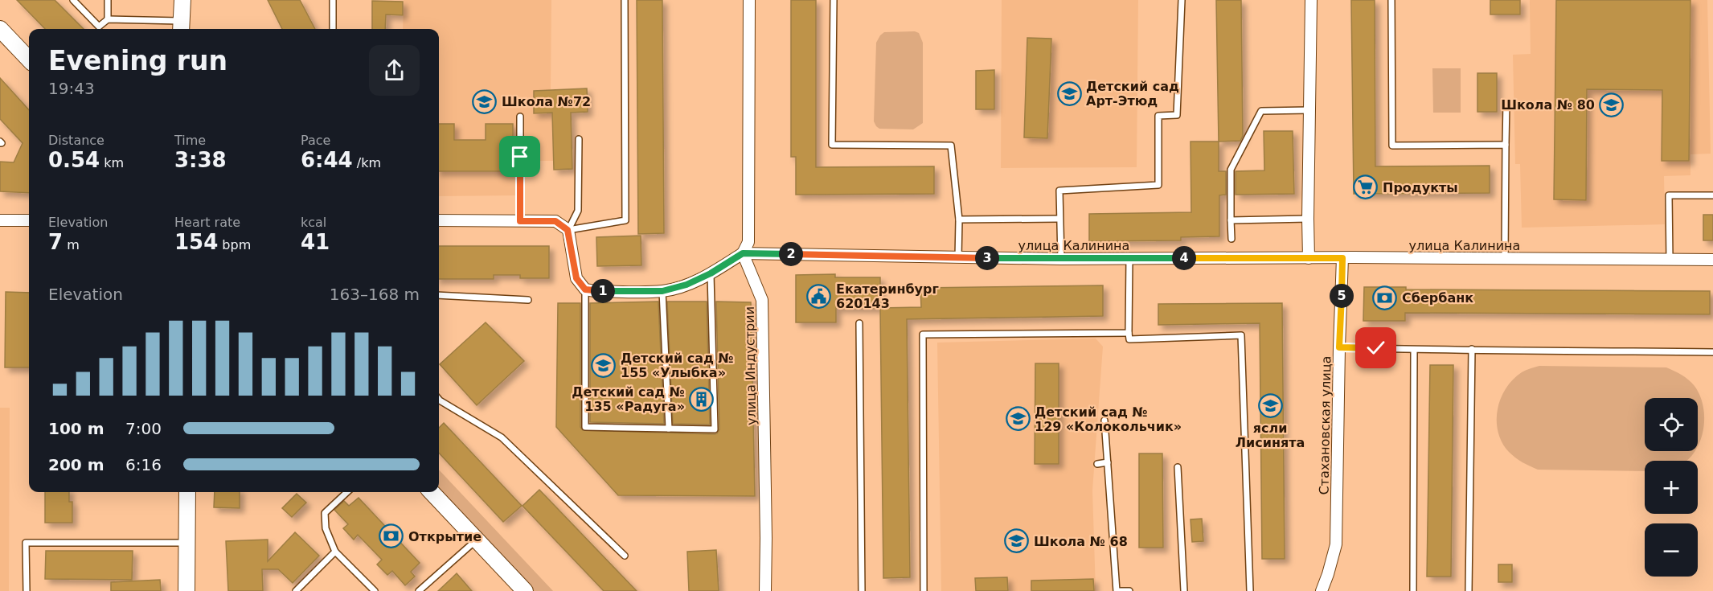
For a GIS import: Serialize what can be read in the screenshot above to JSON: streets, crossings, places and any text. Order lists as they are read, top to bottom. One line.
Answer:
{"streets":{"street":["улица Калинина","улица Индустрии","Стахановская улица"]},"crossings":[["улица Калинина","улица Индустрии"],["улица Калинина","Стахановская улица"]],"places":{"school or university":["Детский сад Арт-Этюд","Школа №72","Школа № 80","Детский сад № 155 «Улыбка»","ясли Лисинята","Детский сад № 129 «Колокольчик»","Школа № 68"],"supermarket":["Продукты"],"public building":["Екатеринбург 620143"],"bank":["Сбербанк","Открытие"],"building":["Детский сад № 135 «Радуга»"]},"page":{"heading":["Evening run","19:43"],"stats":[["Distance","0.54 km"],["Time","3:38"],["Pace","6:44 /km"],["Elevation","7 m"],["Heart rate","154 bpm"],["kcal","41"]],"pins":["2","3","4","1","5"],"chart":["Elevation","163–168 m"],"map_buttons":["+","−"],"list":[{"name":"100 m","note":"7:00"},{"name":"200 m","note":"6:16"}]}}
